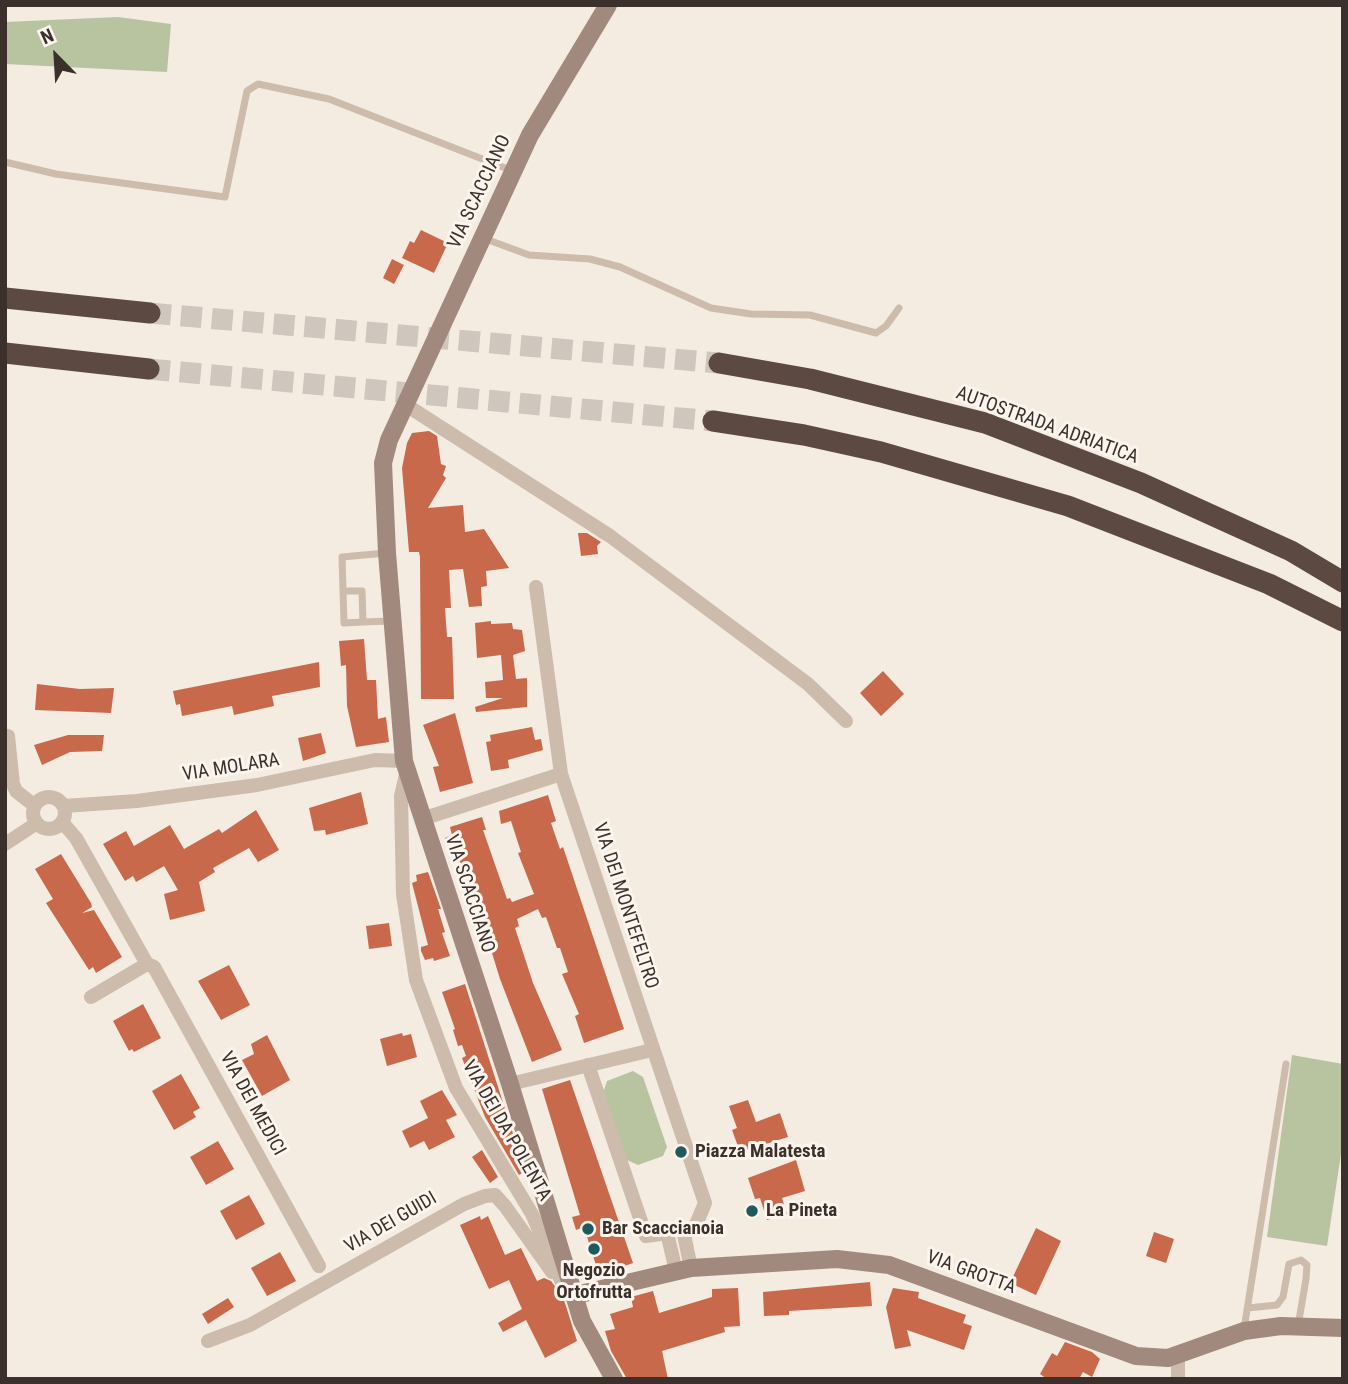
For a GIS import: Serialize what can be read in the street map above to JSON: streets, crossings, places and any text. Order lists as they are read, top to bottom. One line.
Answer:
{"streets":{"highway":["AUTOSTRADA ADRIATICA"],"street":["VIA SCACCIANO","VIA MOLARA","VIA DEI MONTEFELTRO","VIA DEI MEDICI","VIA DEI DA POLENTA","VIA DEI GUIDI","VIA GROTTA"]},"crossings":[["VIA SCACCIANO","VIA MOLARA"],["VIA SCACCIANO","VIA DEI DA POLENTA"],["VIA SCACCIANO","VIA DEI GUIDI"],["VIA SCACCIANO","VIA GROTTA"],["VIA MOLARA","VIA DEI MEDICI"],["VIA MOLARA","VIA DEI DA POLENTA"],["VIA DEI DA POLENTA","VIA DEI GUIDI"],["VIA DEI DA POLENTA","VIA GROTTA"],["VIA DEI GUIDI","VIA GROTTA"]],"places":["Piazza Malatesta","La Pineta","Bar Scaccianoia","Negozio Ortofrutta"],"north":"top left"}
